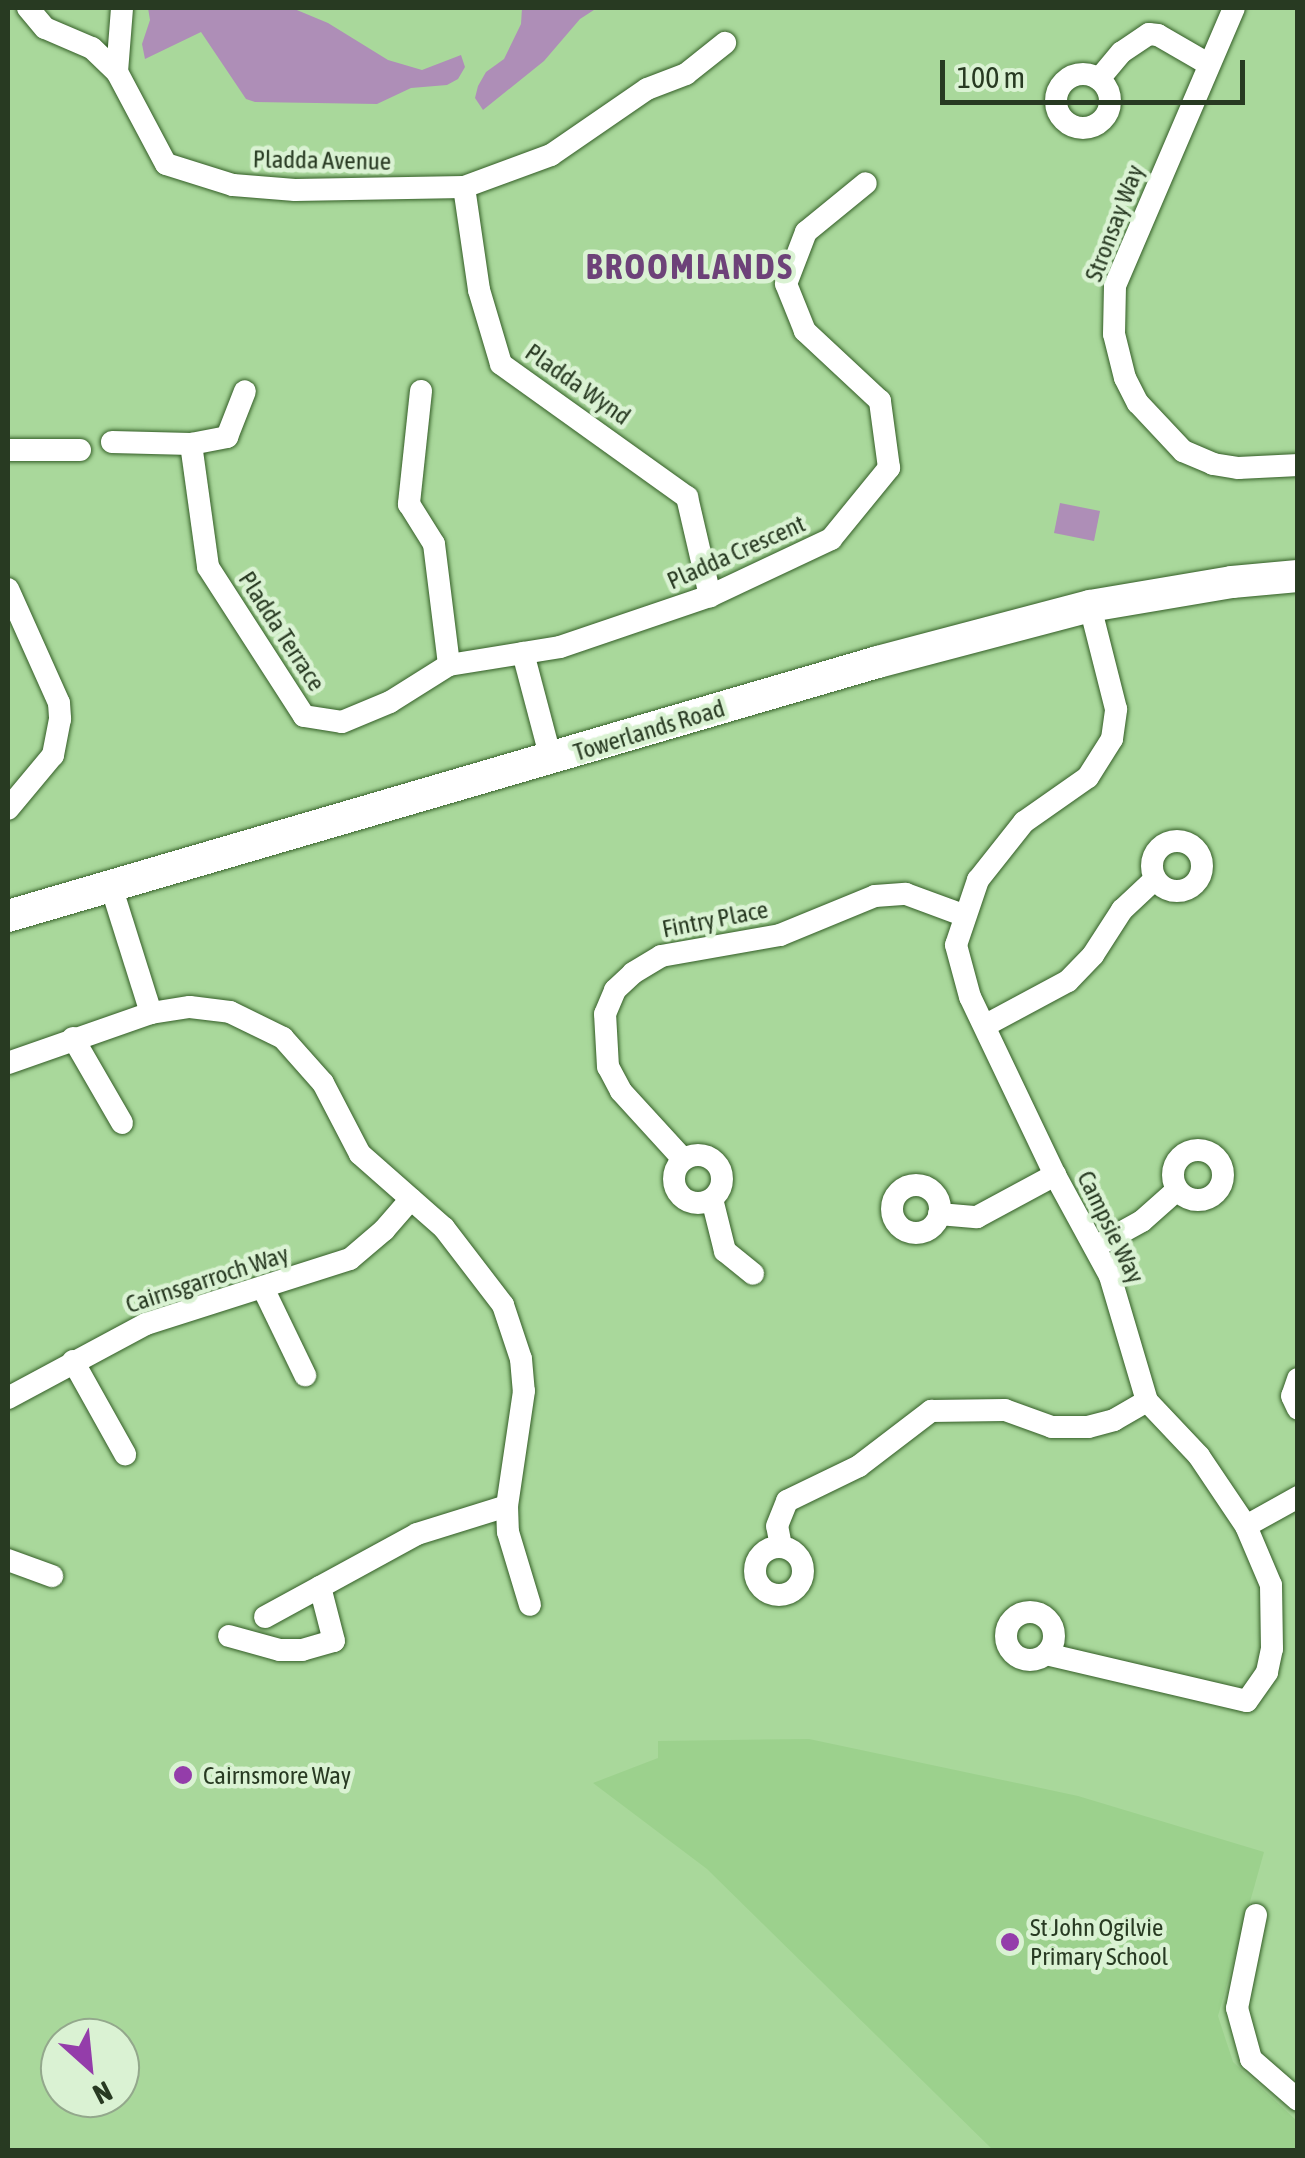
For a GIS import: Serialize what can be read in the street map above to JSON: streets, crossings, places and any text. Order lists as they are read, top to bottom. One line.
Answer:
{"streets":{"street":["Pladda Avenue","Stronsay Way","Pladda Wynd","Pladda Crescent","Pladda Terrace","Towerlands Road","Fintry Place","Campsie Way","Cairnsgarroch Way"]},"crossings":[["Pladda Avenue","Pladda Wynd"],["Pladda Wynd","Pladda Crescent"],["Pladda Crescent","Pladda Terrace"],["Towerlands Road","Campsie Way"],["Fintry Place","Campsie Way"]],"districts":["BROOMLANDS"],"places":["Cairnsmore Way","St John Ogilvie Primary School"],"scale_bar":"100 m","north":"bottom right"}
